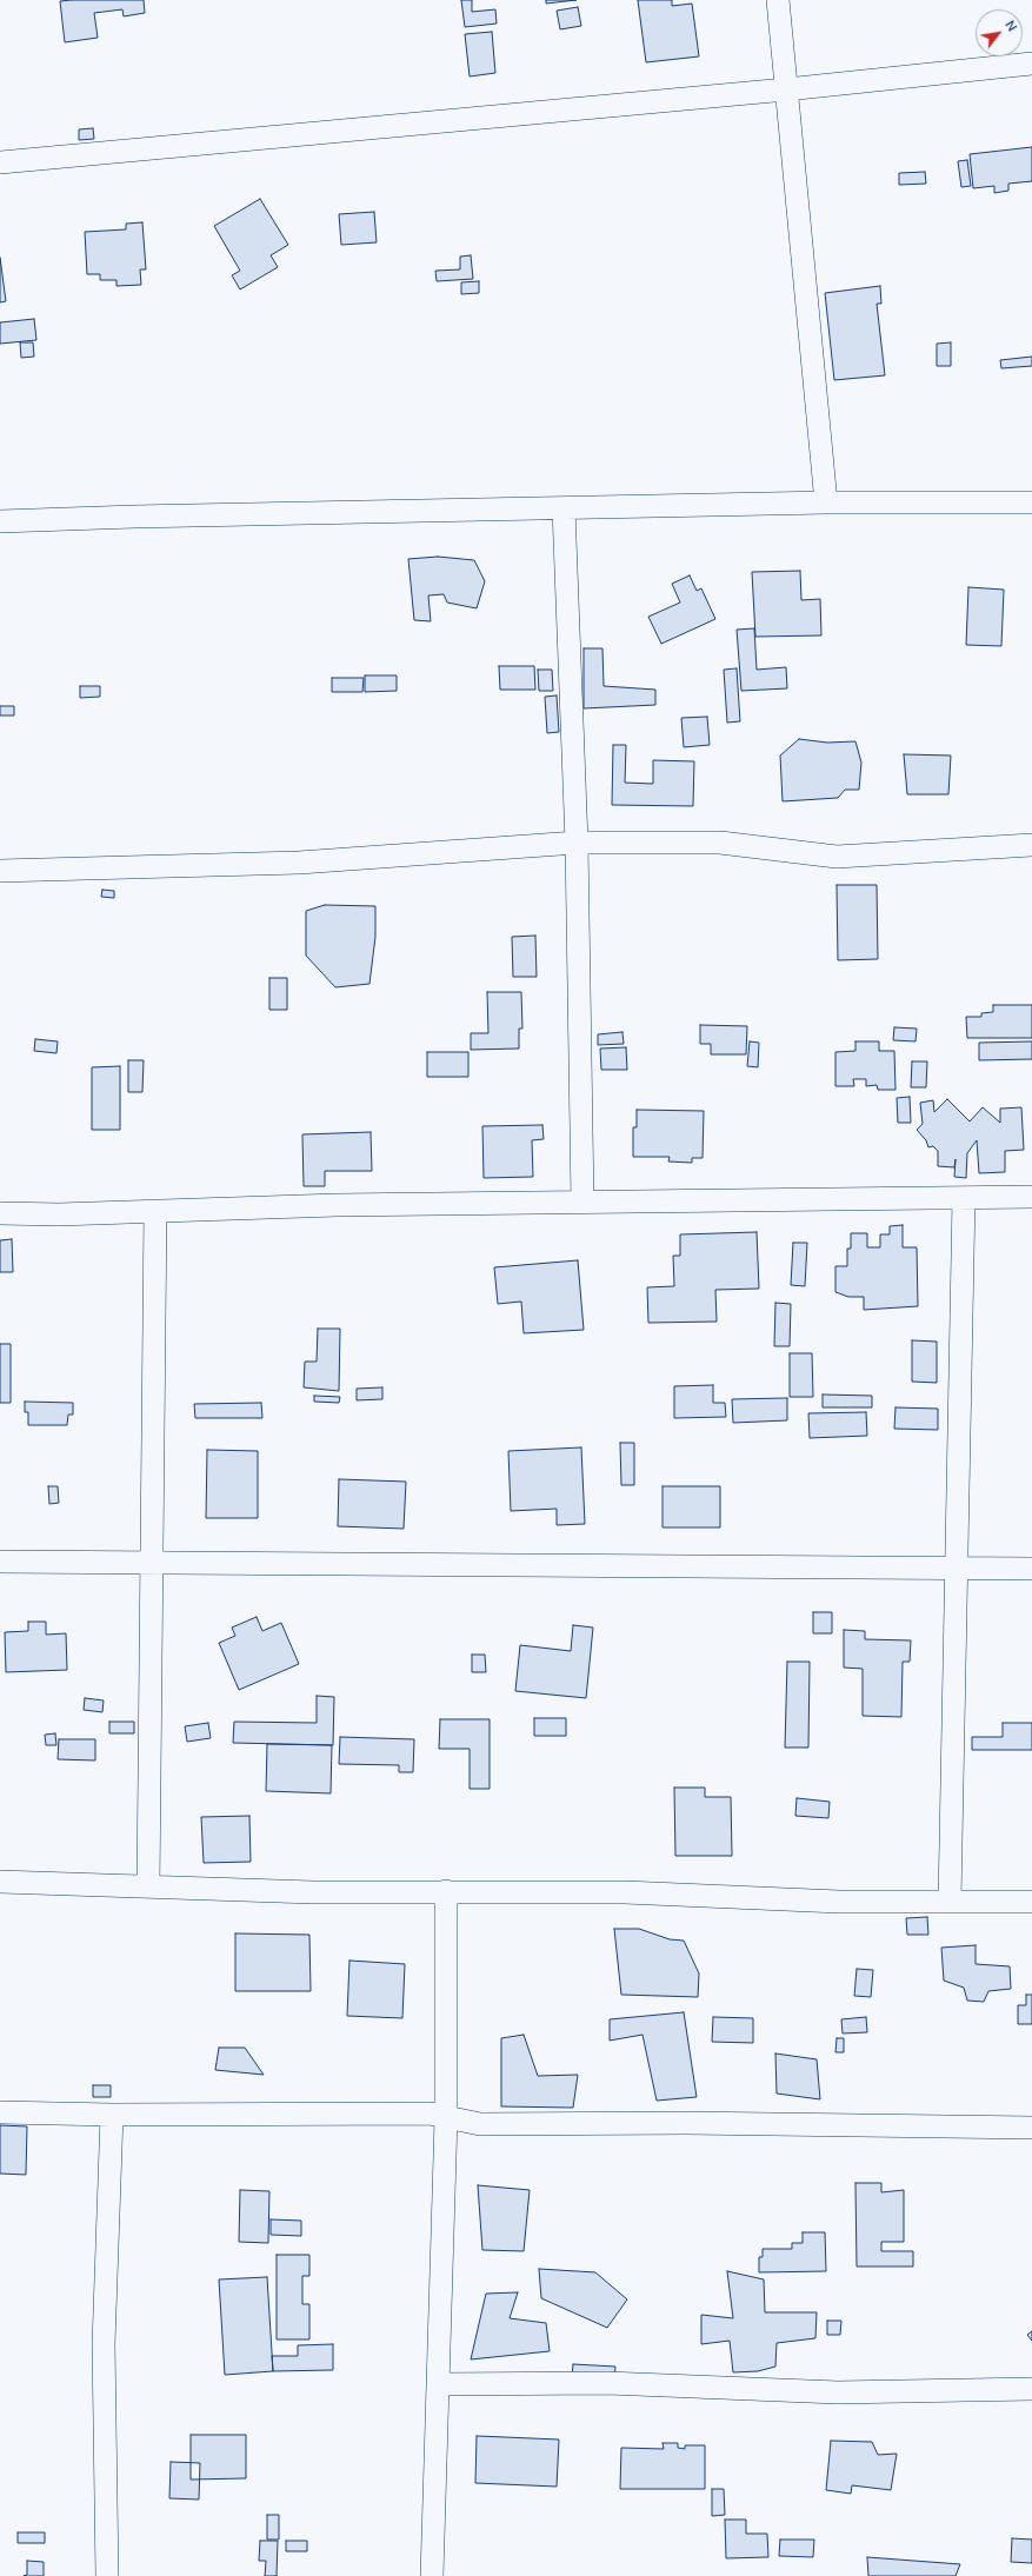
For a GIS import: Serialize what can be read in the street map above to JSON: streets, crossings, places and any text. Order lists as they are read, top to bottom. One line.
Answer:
{"north":"top right"}
